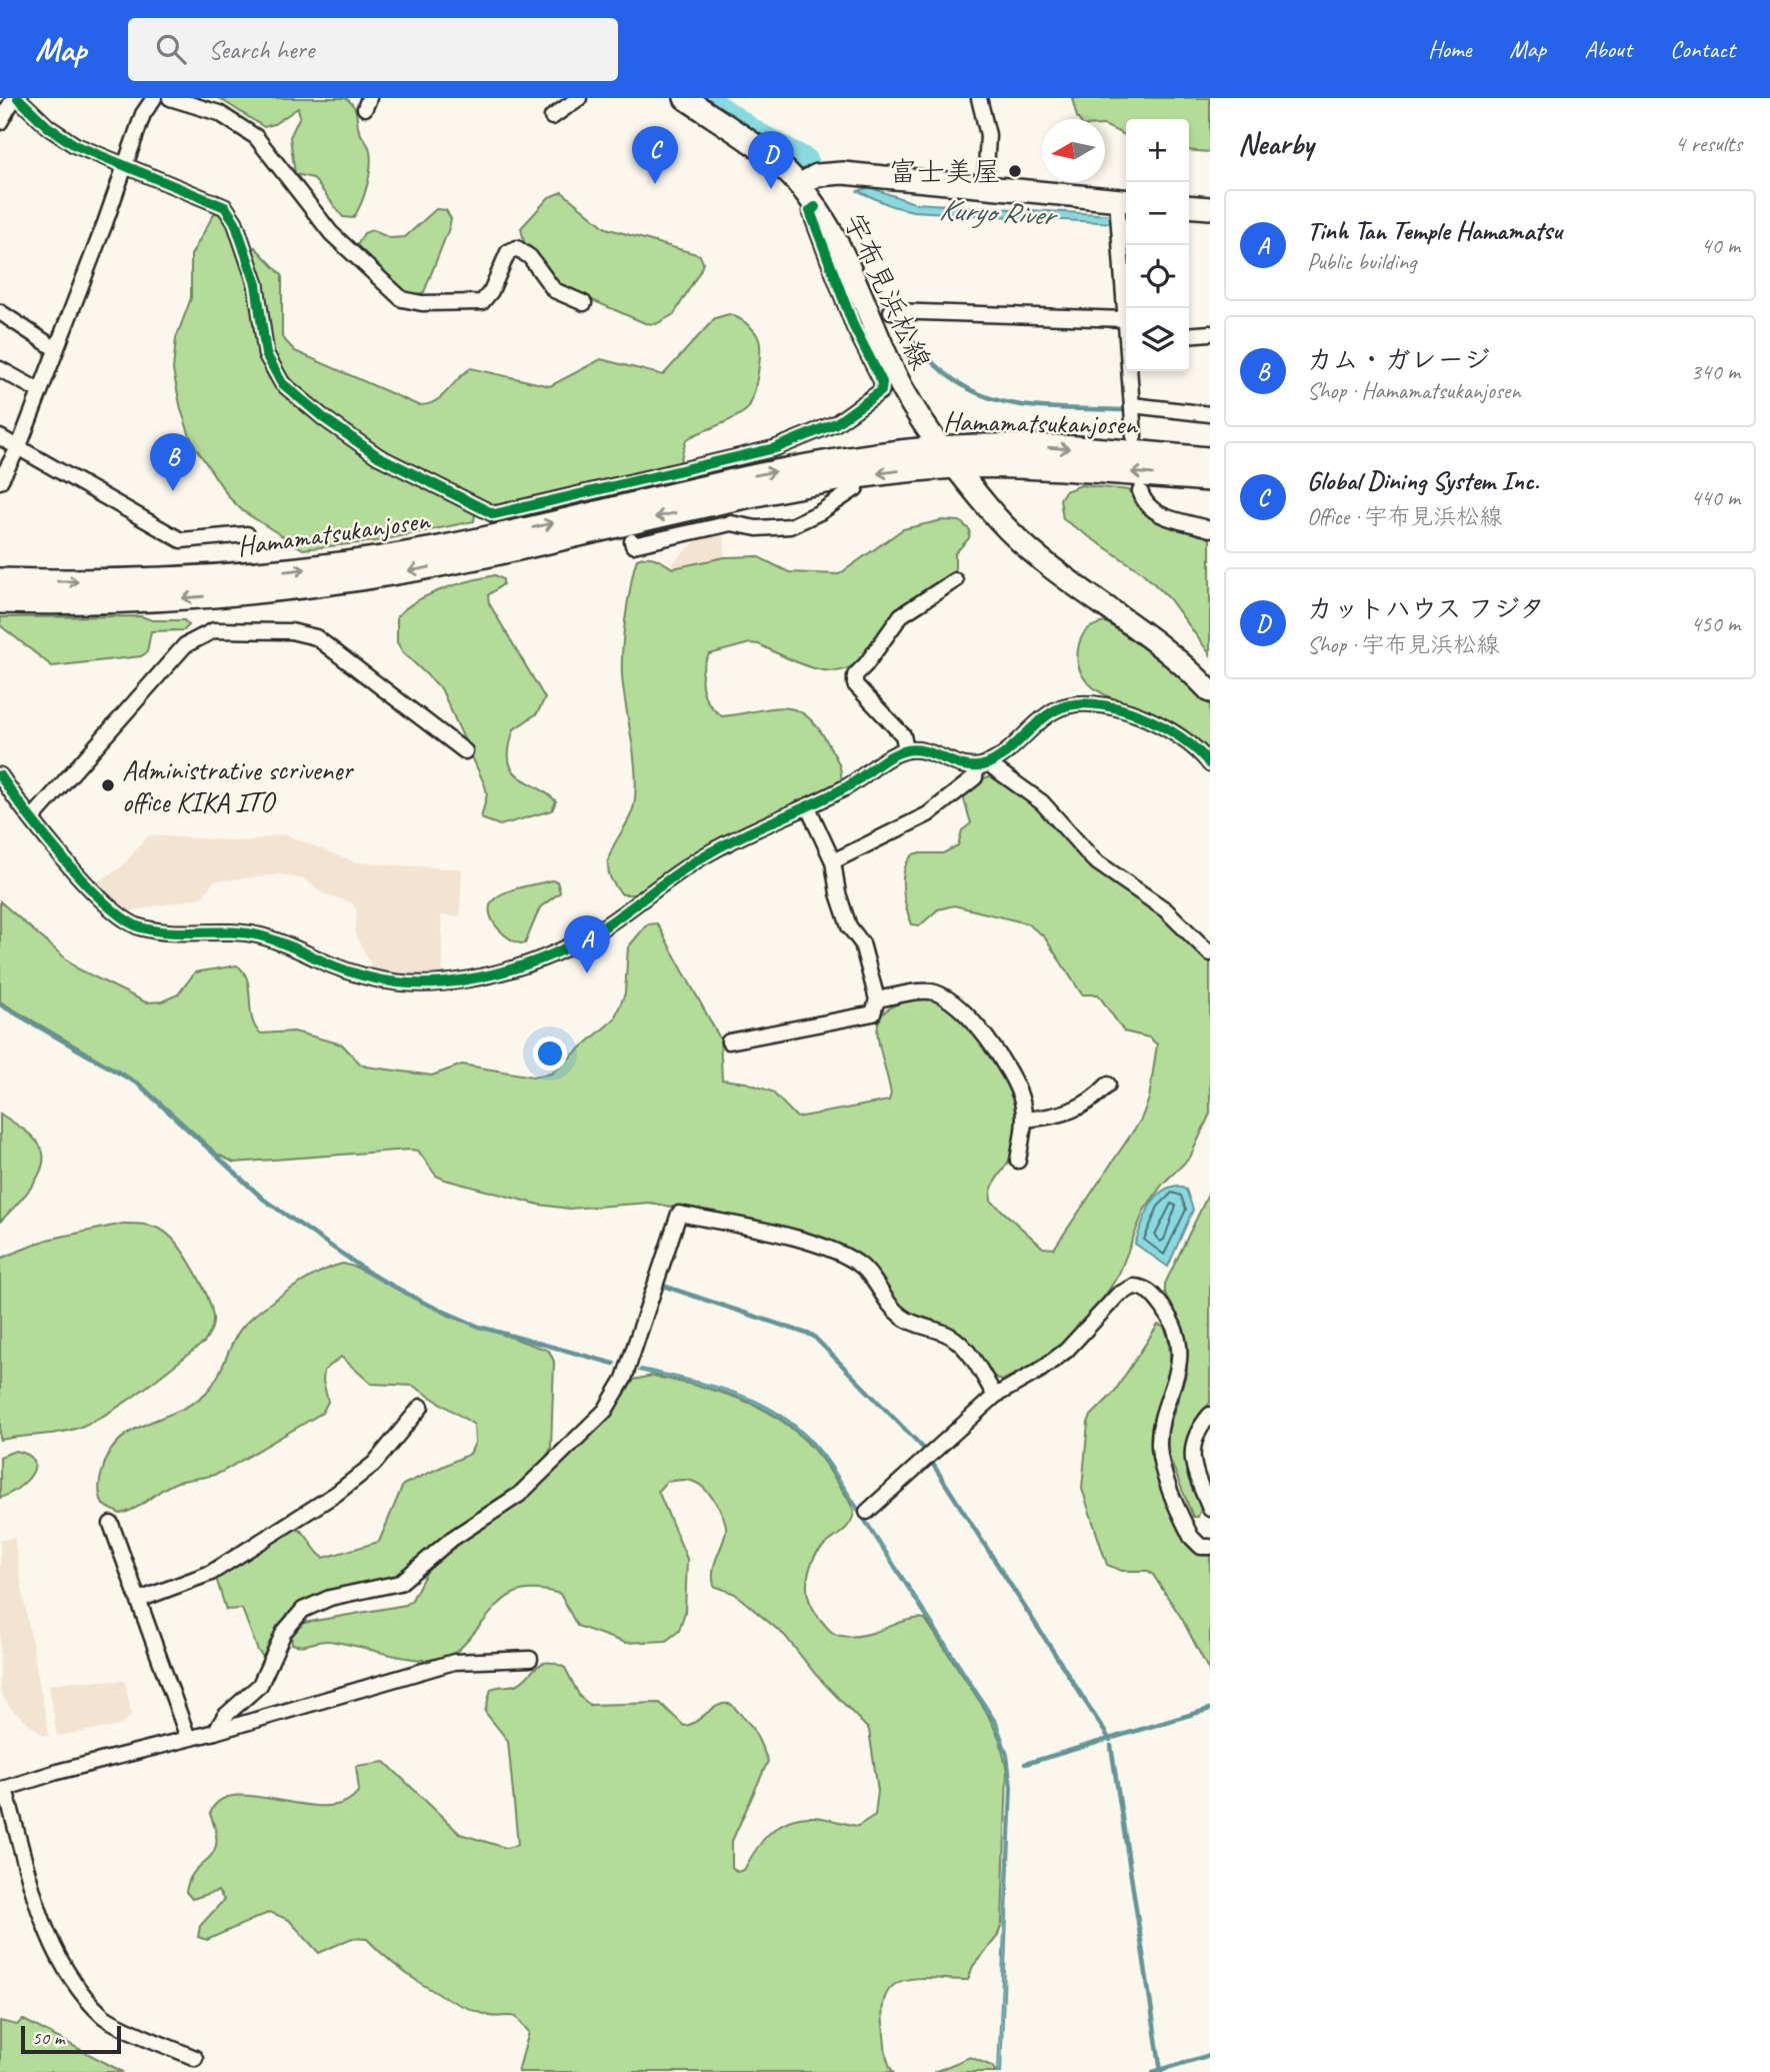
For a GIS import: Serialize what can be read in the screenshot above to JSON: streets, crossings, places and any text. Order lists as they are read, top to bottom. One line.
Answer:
{"streets":{"main road":["宇布見浜松線","Hamamatsukanjosen"]},"crossings":[["宇布見浜松線","Hamamatsukanjosen"]],"water":["Kuryo River"],"places":["富士美屋","Administrative scrivener office KIKA ITO"],"scale_bar":"50 m","north":"left","page":{"header":"Map","search":"Search here","nav":["Home","Map","About","Contact"],"heading":["Nearby","4 results"],"map_buttons":["+","−"],"pins":["C","D","B","A"],"list":[{"mark":"A","name":"Tinh Tan Temple Hamamatsu","note":"Public building","value":"40 m"},{"mark":"B","name":"カム・ガレージ","note":"Shop · Hamamatsukanjosen","value":"340 m"},{"mark":"C","name":"Global Dining System Inc.","note":"Office · 宇布見浜松線","value":"440 m"},{"mark":"D","name":"カットハウス フジタ","note":"Shop · 宇布見浜松線","value":"450 m"}],"scale":"50 m"}}
